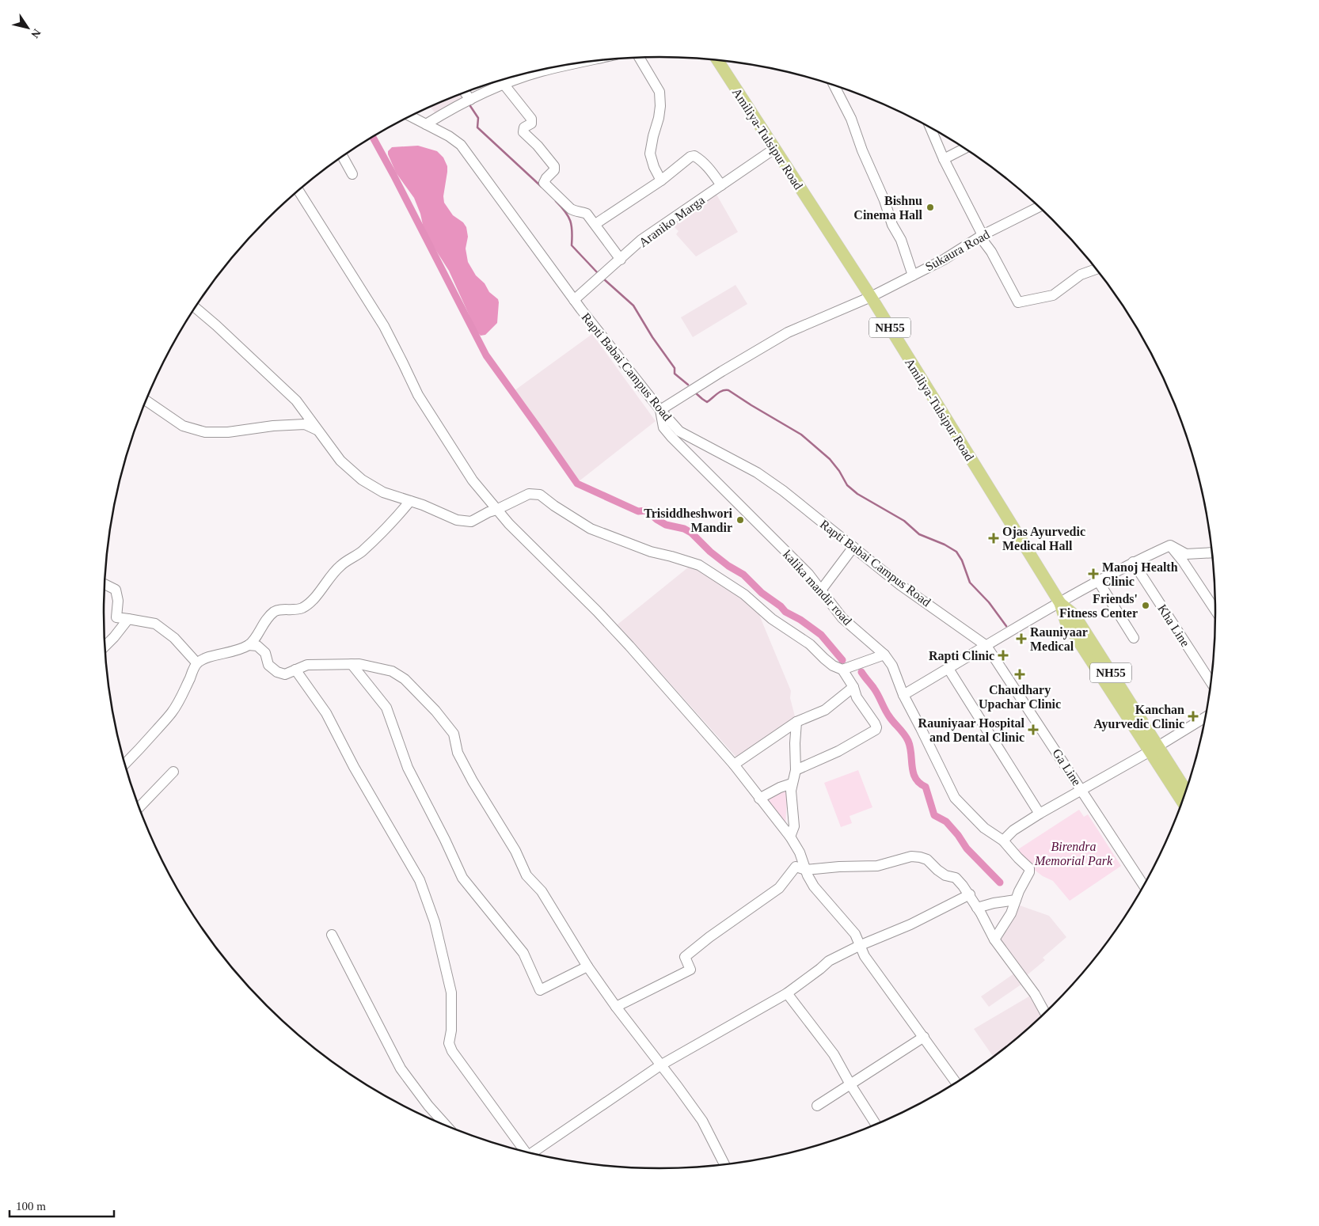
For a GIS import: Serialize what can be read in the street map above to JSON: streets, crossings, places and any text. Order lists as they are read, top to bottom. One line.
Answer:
{"streets":{"main road":["Amiliya-Tulsipur Road","NH55"],"street":["Araniko Marga","Sukaura Road","Rapti Babai Campus Road","kalika mandir road","Kha Line","Ga Line"]},"crossings":[["Amiliya-Tulsipur Road","Araniko Marga"],["Amiliya-Tulsipur Road","Sukaura Road"],["Amiliya-Tulsipur Road","NH55"],["Araniko Marga","Rapti Babai Campus Road"],["Sukaura Road","Rapti Babai Campus Road"],["Sukaura Road","kalika mandir road"],["Rapti Babai Campus Road","kalika mandir road"],["Rapti Babai Campus Road","Ga Line"]],"parks":["Birendra Memorial Park"],"places":{"other":["Bishnu Cinema Hall","Trisiddheshwori Mandir","Friends' Fitness Center"],"health":["Ojas Ayurvedic Medical Hall","Manoj Health Clinic","Rauniyaar Medical","Rapti Clinic","Chaudhary Upachar Clinic","Kanchan Ayurvedic Clinic","Rauniyaar Hospital and Dental Clinic"]},"scale_bar":"100 m","north":"bottom right"}
